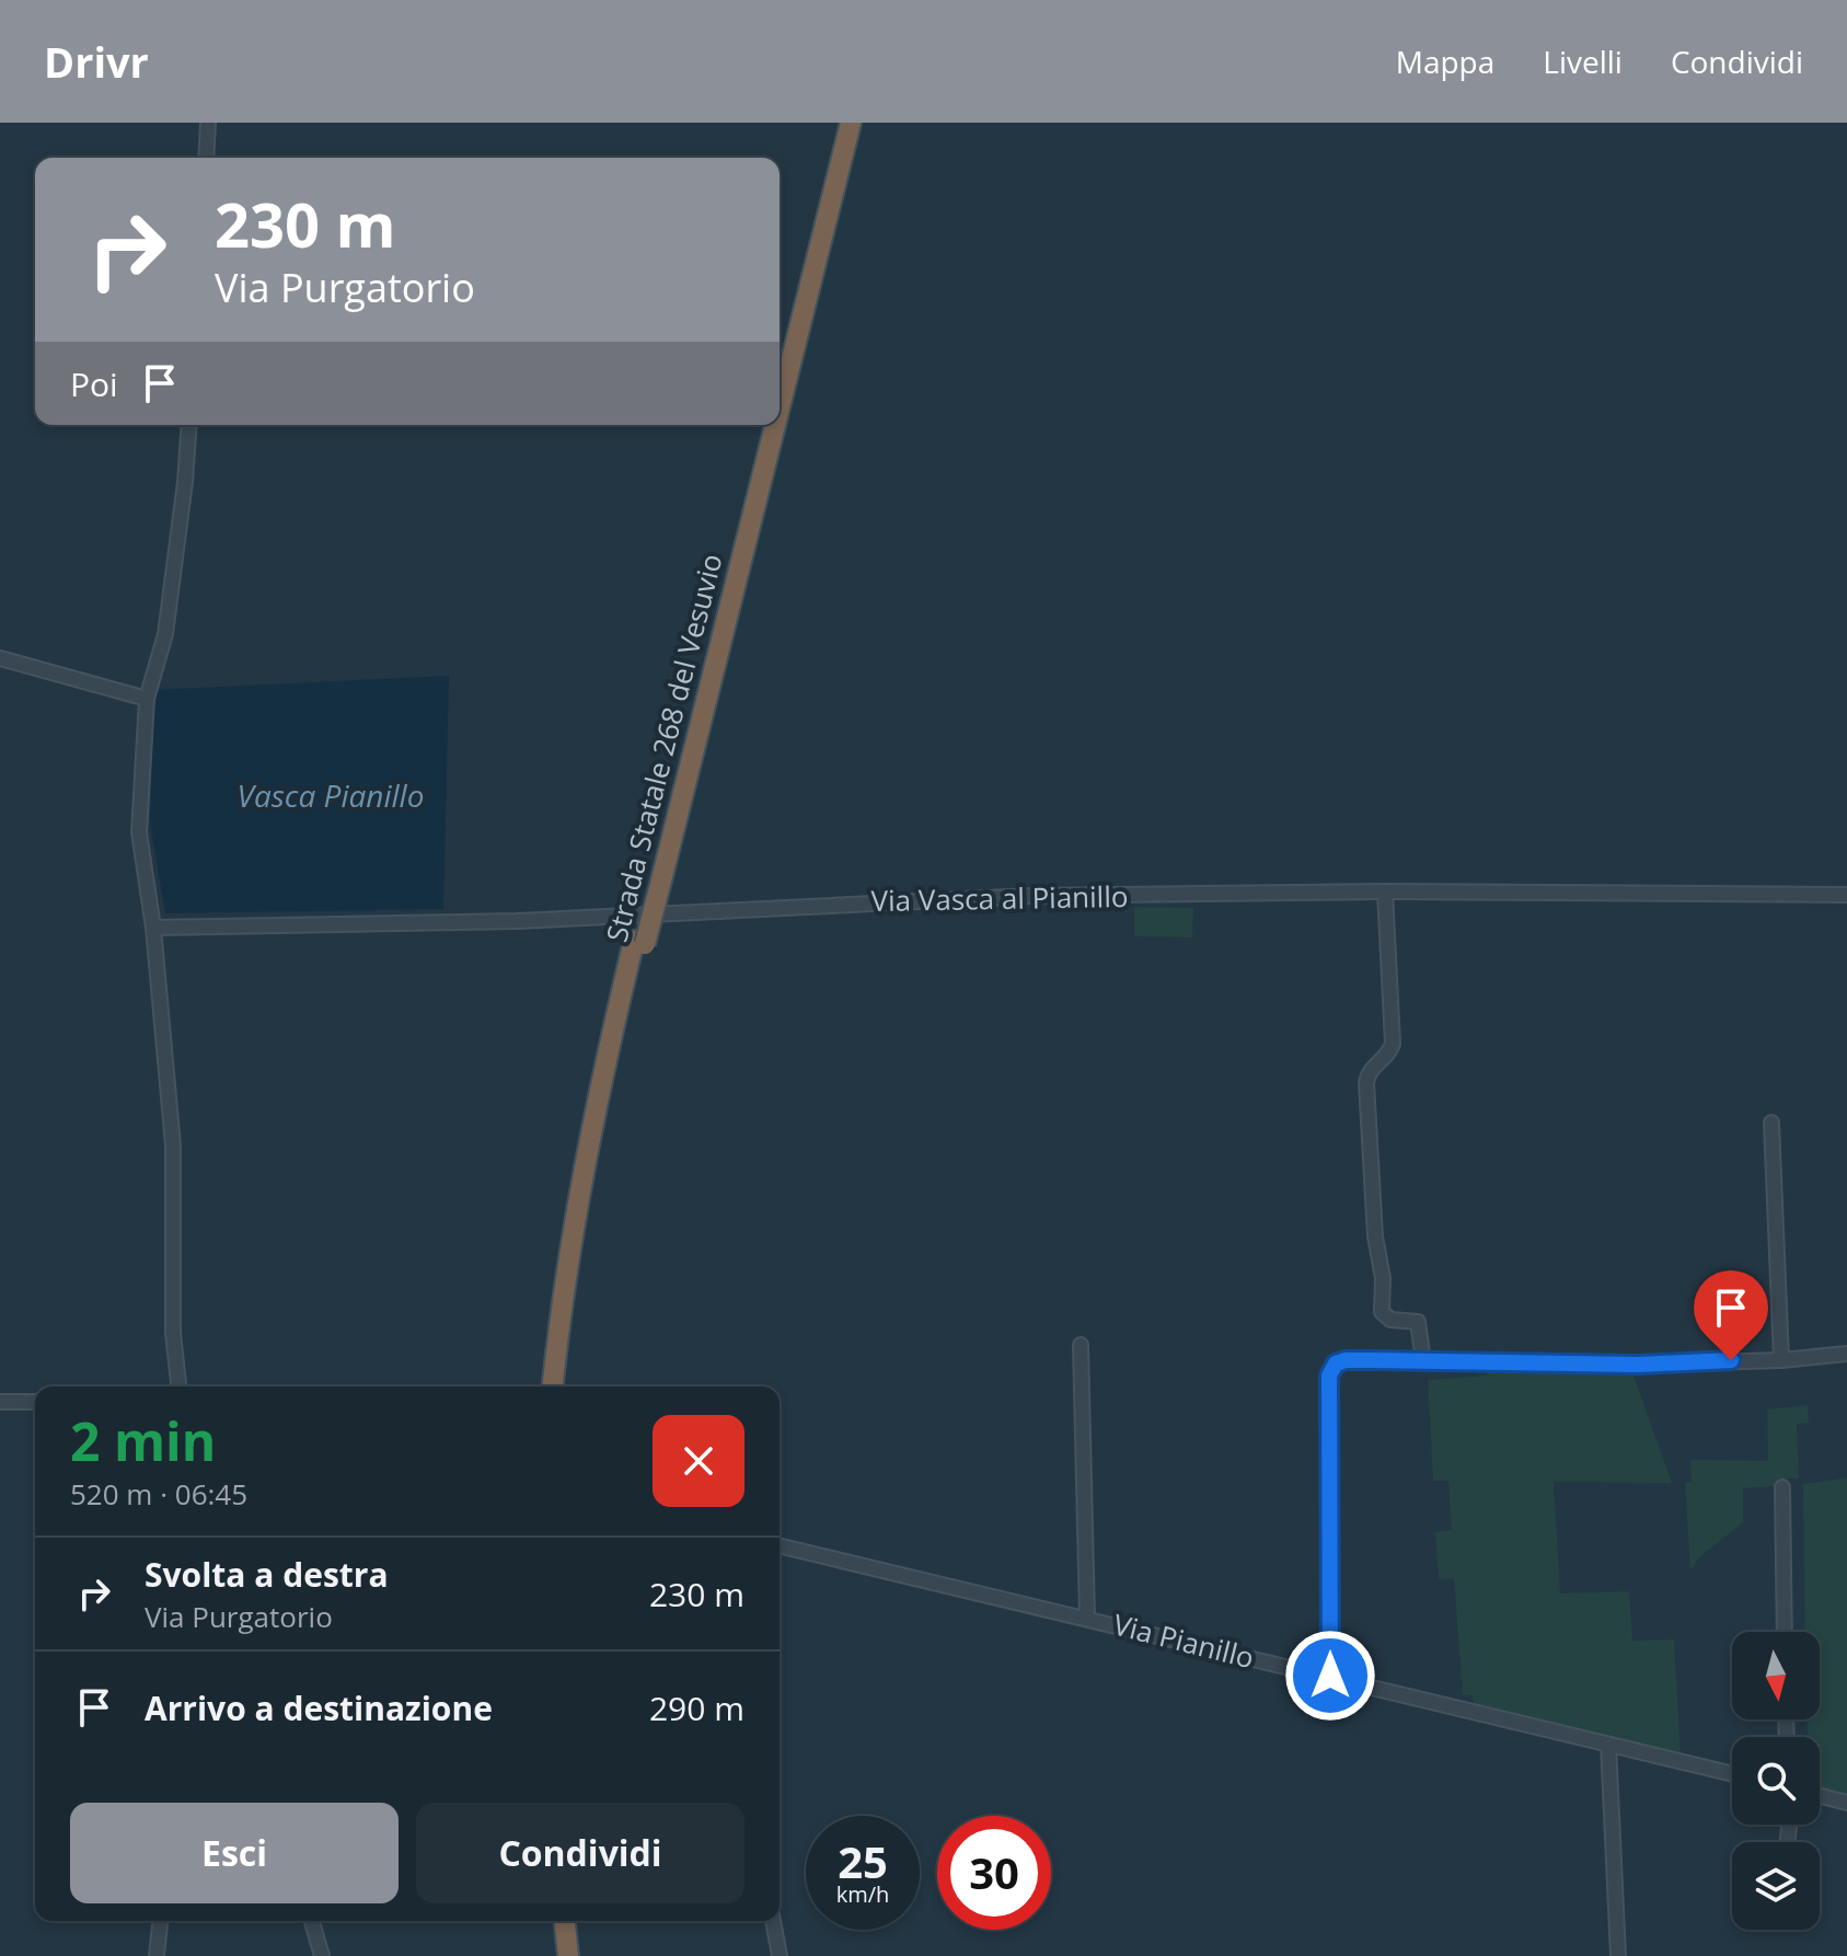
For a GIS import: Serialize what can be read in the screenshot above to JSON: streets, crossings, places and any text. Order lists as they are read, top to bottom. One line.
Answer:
{"streets":{"highway":["Strada Statale 268 del Vesuvio"],"street":["Via Vasca al Pianillo","Via Pianillo"]},"water":["Vasca Pianillo"],"north":"bottom","page":{"header":"Drivr","nav":["Mappa","Livelli","Condividi"],"turn":["230 m","Via Purgatorio"],"then":"Poi","heading":["2 min","520 m · 06:45"],"list":[{"name":"Svolta a destra","note":"Via Purgatorio","value":"230 m"},{"name":"Arrivo a destinazione","value":"290 m"}],"buttons":["Esci","Condividi"],"speed":"25 km/h","limit":"30"}}
